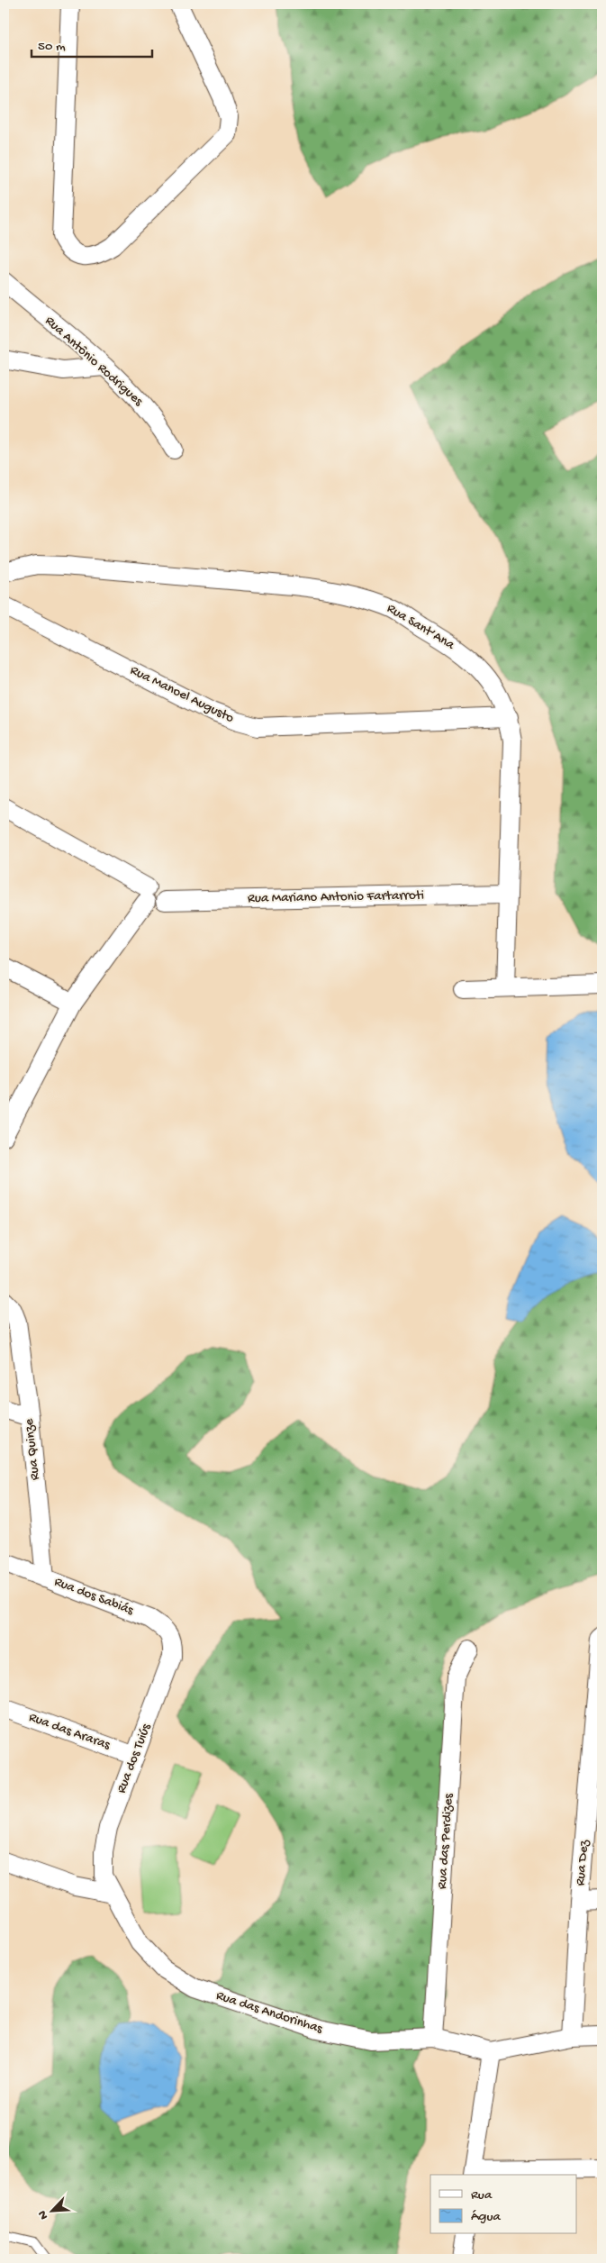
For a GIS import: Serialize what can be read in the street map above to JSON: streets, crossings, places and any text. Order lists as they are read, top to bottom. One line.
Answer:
{"streets":{"street":["Rua Antônio Rodrigues","Rua Sant’Ana","Rua Manoel Augusto","Rua Mariano Antonio Fartarroti","Rua Quinze","Rua dos Sabiás","Rua das Araras","Rua dos Tuiús","Rua das Perdizes","Rua Dez","Rua das Andorinhas"]},"crossings":[["Rua Sant’Ana","Rua Manoel Augusto"],["Rua Sant’Ana","Rua Mariano Antonio Fartarroti"],["Rua Quinze","Rua dos Sabiás"],["Rua dos Sabiás","Rua dos Tuiús"],["Rua das Araras","Rua dos Tuiús"],["Rua dos Tuiús","Rua das Andorinhas"],["Rua das Perdizes","Rua das Andorinhas"]],"legend":["Rua","Água"],"scale_bar":"50 m","north":"bottom left"}
